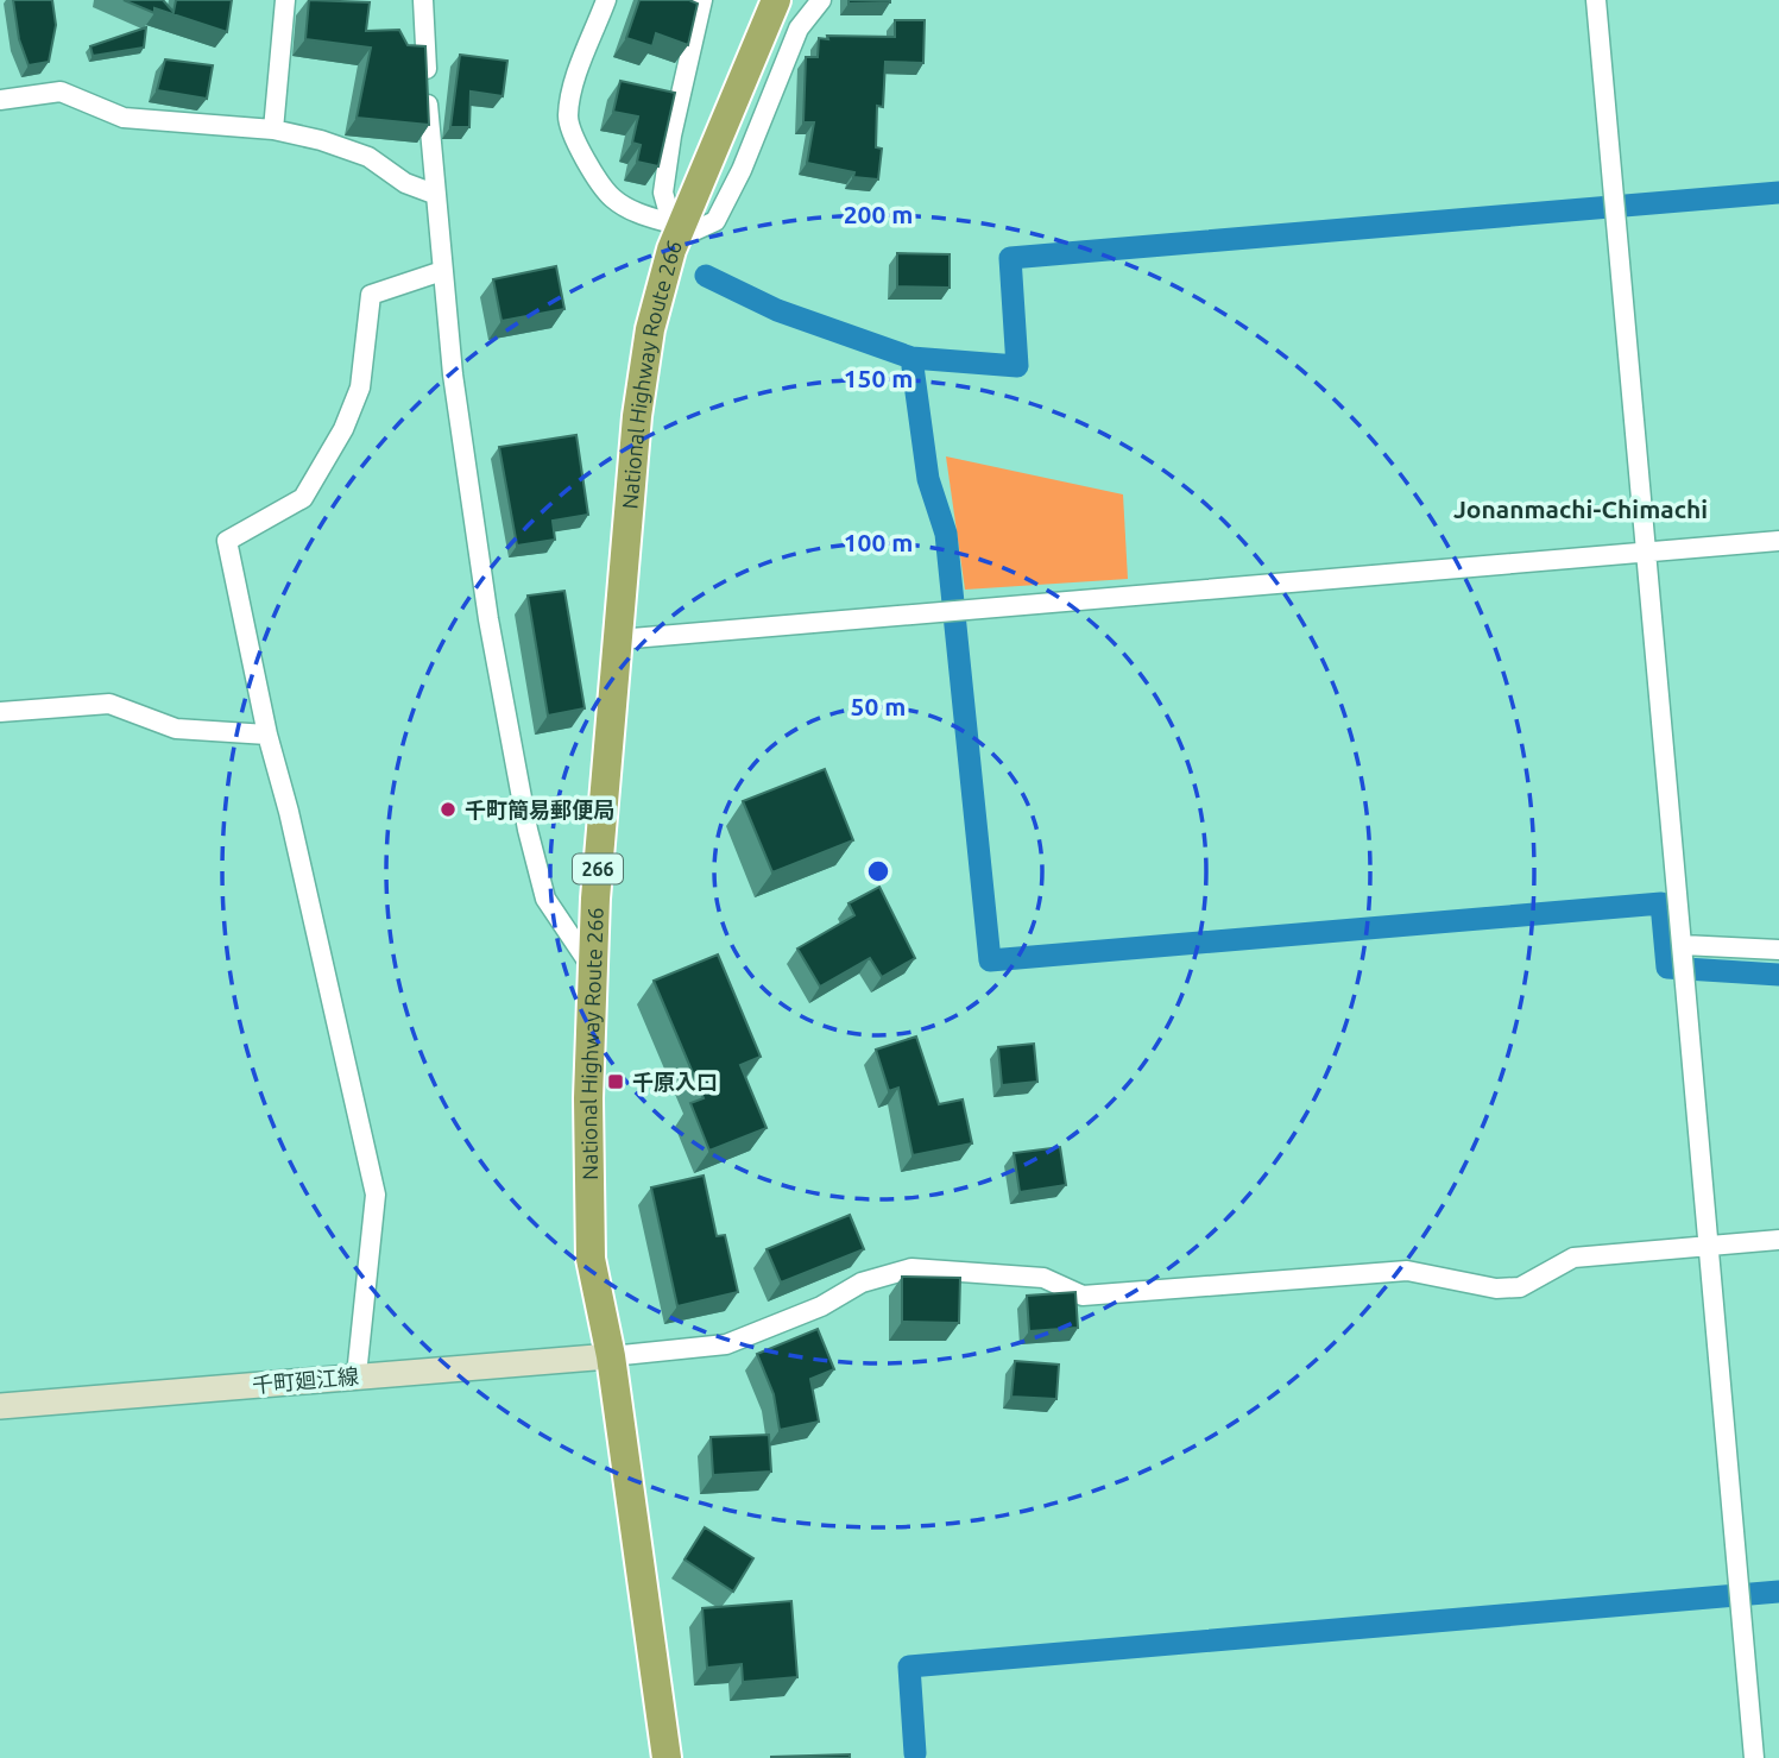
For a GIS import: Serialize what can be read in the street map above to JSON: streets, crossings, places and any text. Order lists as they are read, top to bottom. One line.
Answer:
{"streets":{"highway":["National Highway Route 266","266"],"main road":["千町廻江線"]},"crossings":[["National Highway Route 266","千町廻江線"]],"districts":["Jonanmachi-Chimachi"],"places":{"other":["千町簡易郵便局"],"transit":["千原入口"]},"rings":["200 m","150 m","100 m","50 m"]}
